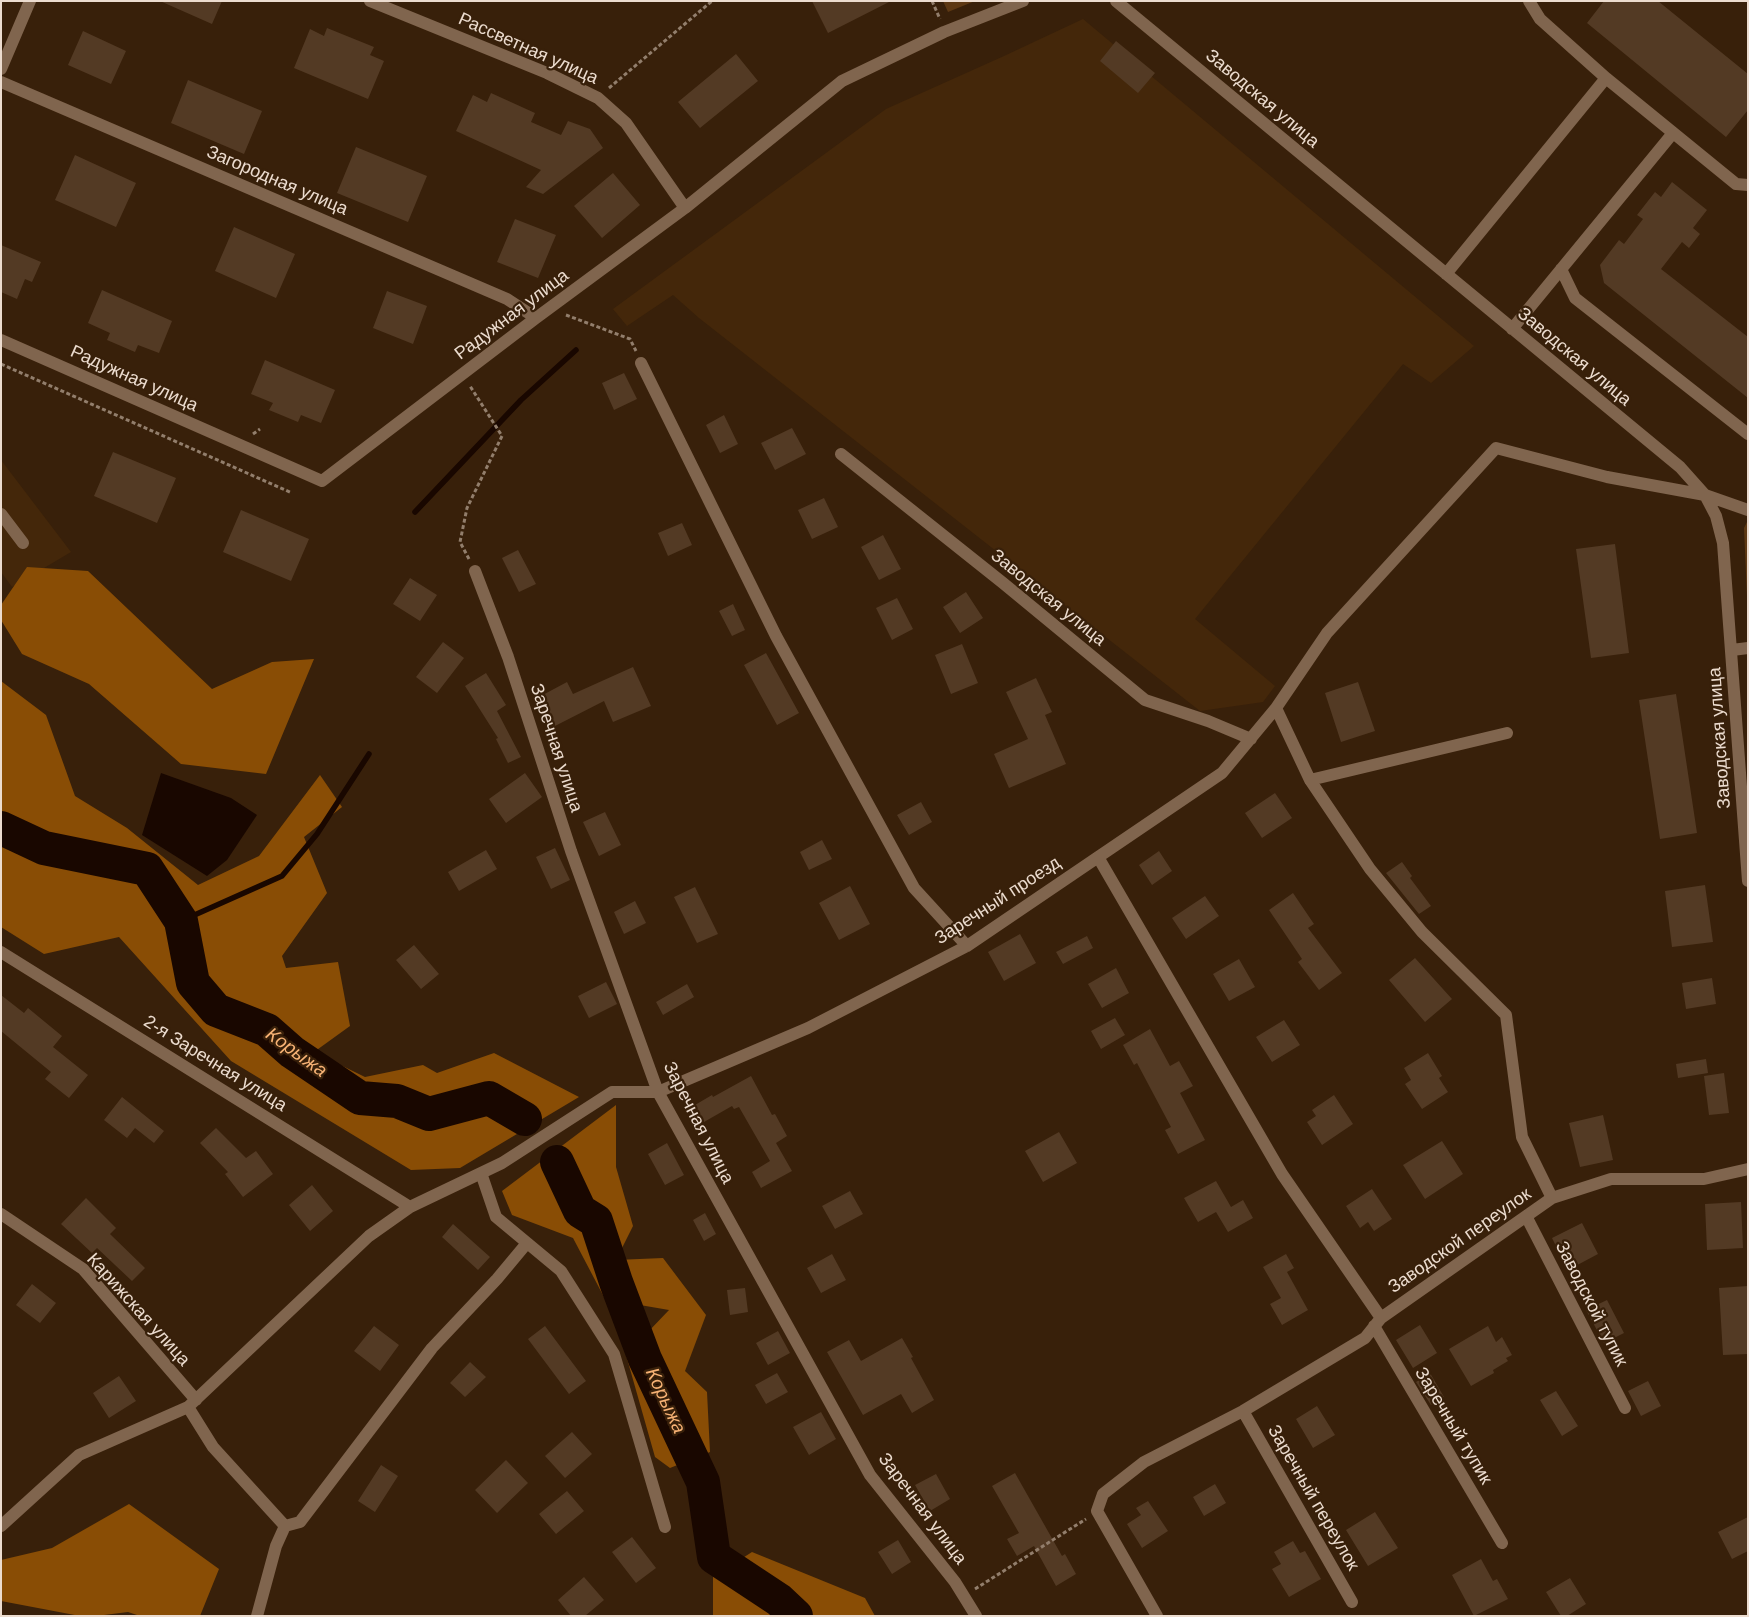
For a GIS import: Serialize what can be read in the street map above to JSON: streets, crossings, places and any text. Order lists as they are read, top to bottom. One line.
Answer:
{"streets":{"street":["Рассветная улица","Заводская улица","Загородная улица","Радужная улица","Заречная улица","Заречный проезд","2-я Заречная улица","Заводской переулок","Заводской тупик","Карижская улица","Заречный тупик","Заречный переулок"]},"crossings":[["Рассветная улица","Радужная улица"],["Заводская улица","Заречный проезд"],["Загородная улица","Радужная улица"],["Заречная улица","Заречный проезд"],["Заречный проезд","Заводской переулок"],["Заречный проезд","Заречный тупик"],["Заводской переулок","Заводской тупик"],["Заводской переулок","Заречный тупик"]],"water":["Корыжа"]}
